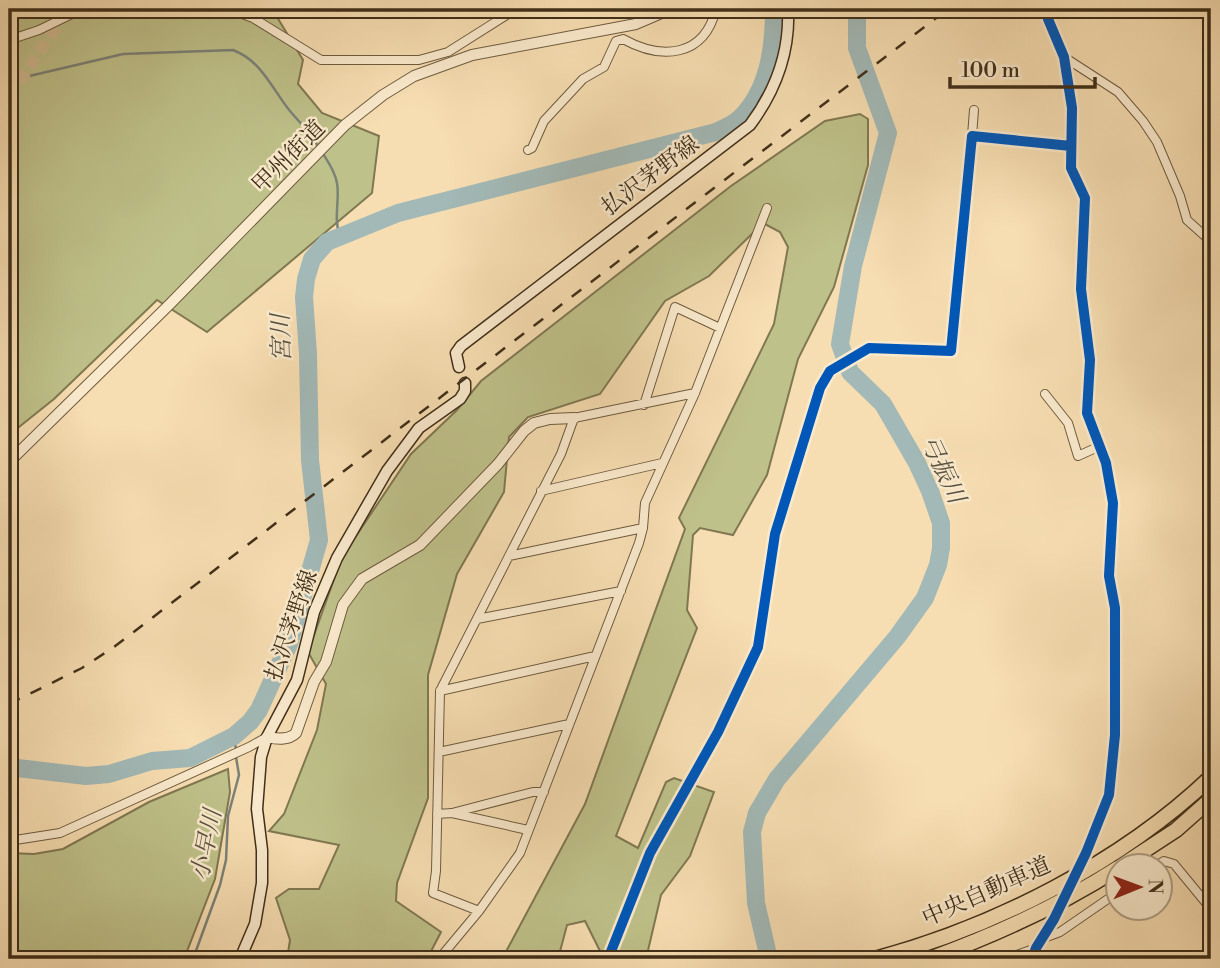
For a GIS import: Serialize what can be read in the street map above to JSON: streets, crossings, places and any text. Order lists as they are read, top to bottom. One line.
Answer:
{"streets":{"highway":["中央自動車道"],"main road":["払沢茅野線"],"street":["甲州街道"]},"water":["宮川","弓振川","小早川"],"scale_bar":"100 m","north":"right"}
